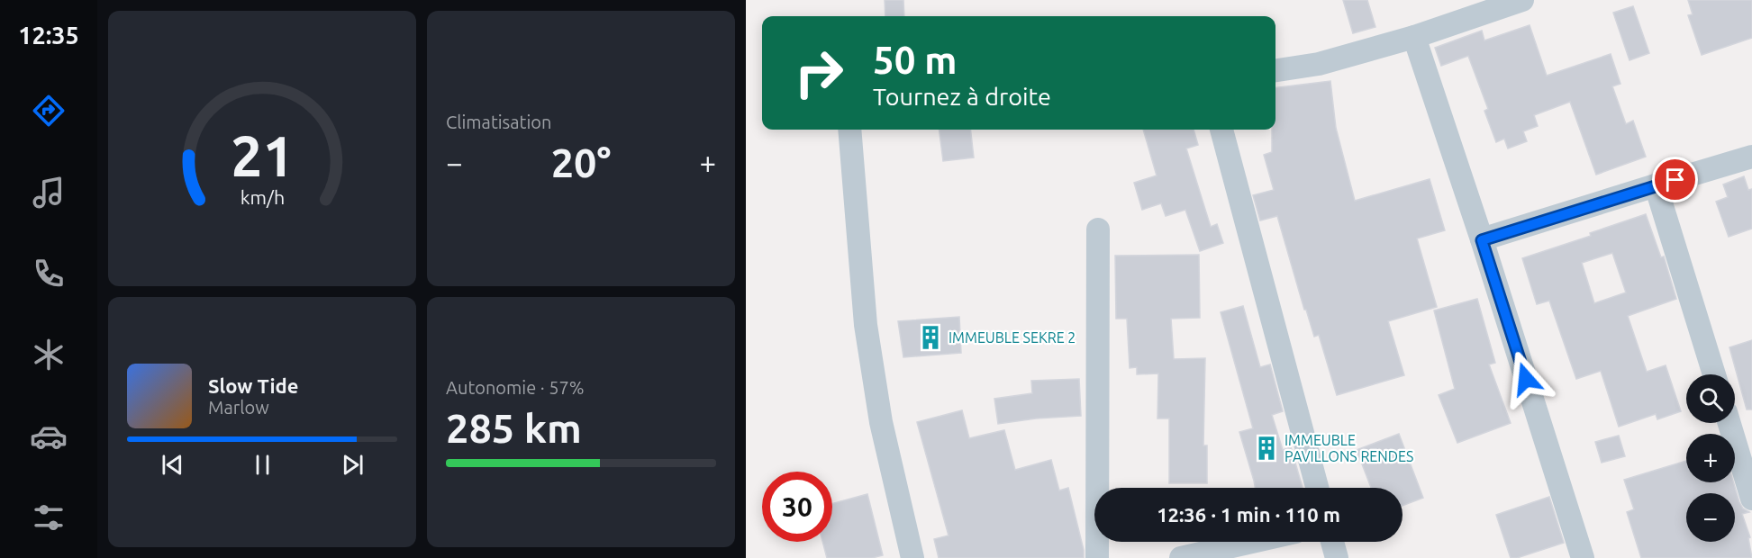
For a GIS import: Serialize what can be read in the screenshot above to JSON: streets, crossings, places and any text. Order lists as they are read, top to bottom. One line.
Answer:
{"places":{"building":["IMMEUBLE SEKRE 2","IMMEUBLE PAVILLONS RENDES"]},"page":{"tabs":"12:35","tile":["Climatisation",["Autonomie · 57%","285 km"]],"turn":["50 m","Tournez à droite"],"heat":["−","20°","+"],"song":["Slow Tide","Marlow"],"map_buttons":["+","−"],"limit":"30","trip":"12:36 · 1 min · 110 m","gauge":["21","km/h"]}}
